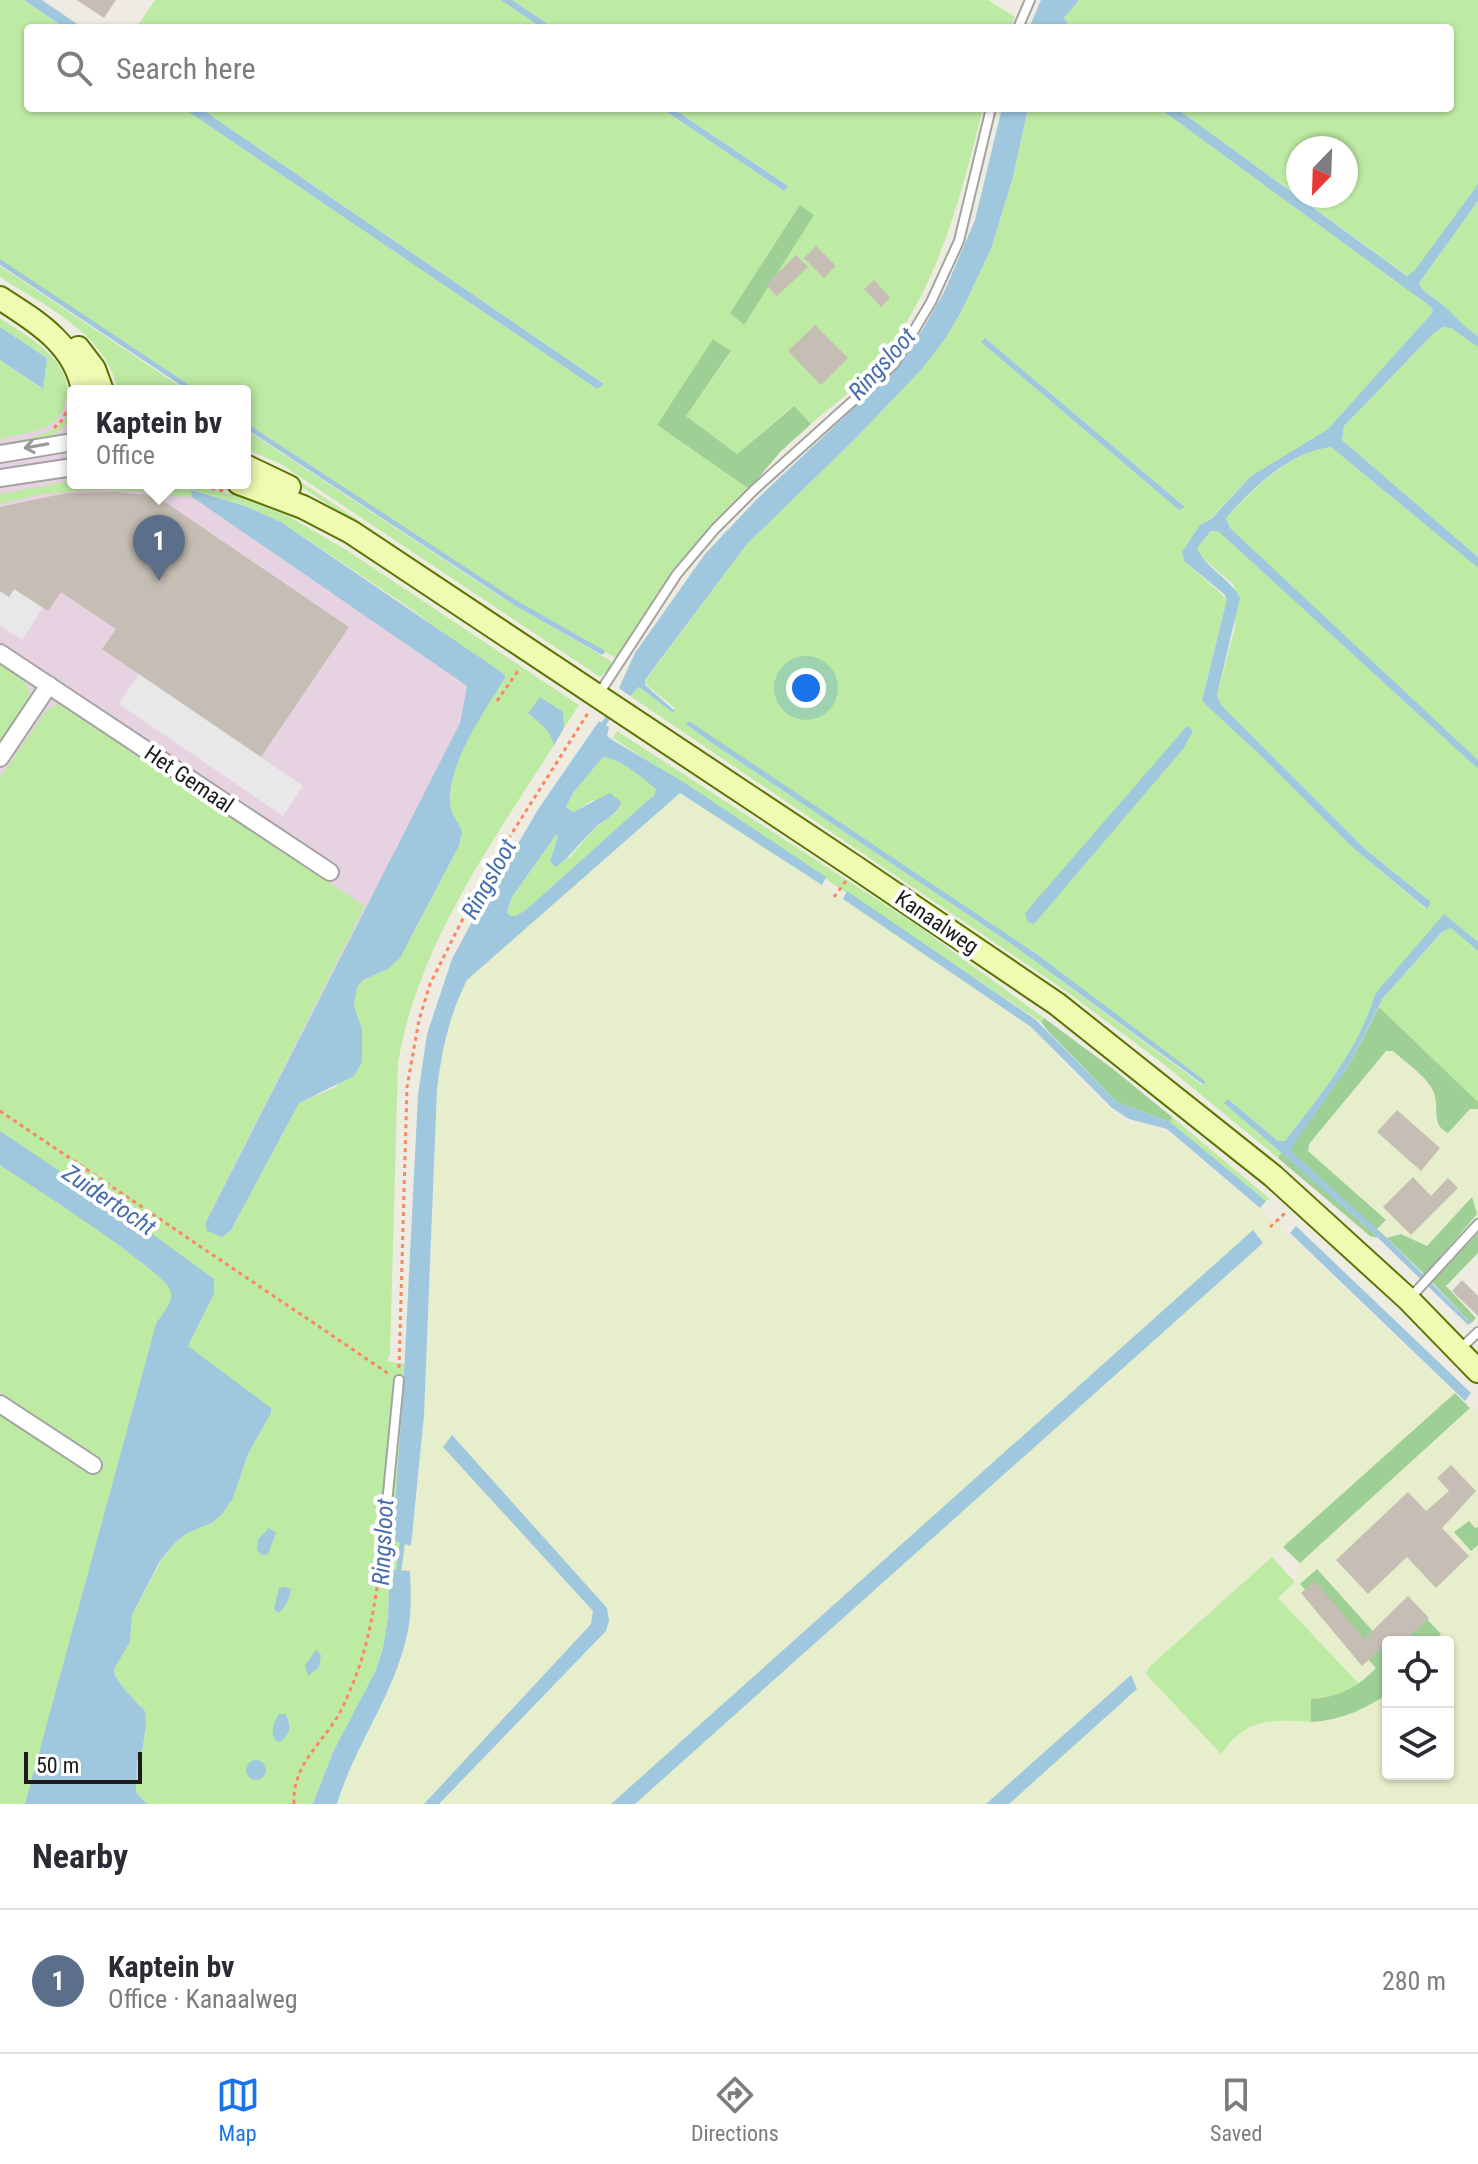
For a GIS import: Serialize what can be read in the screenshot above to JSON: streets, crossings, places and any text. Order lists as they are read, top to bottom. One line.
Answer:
{"streets":{"street":["Het Gemaal","Kanaalweg"]},"water":["Ringsloot","Zuidertocht"],"scale_bar":"50 m","north":"bottom left","page":{"search":"Search here","popup":["Kaptein bv","Office"],"pins":"1","scale":"50 m","heading":"Nearby","list":[{"mark":"1","name":"Kaptein bv","note":"Office · Kanaalweg","value":"280 m"}],"nav":["Map","Directions","Saved"]}}
